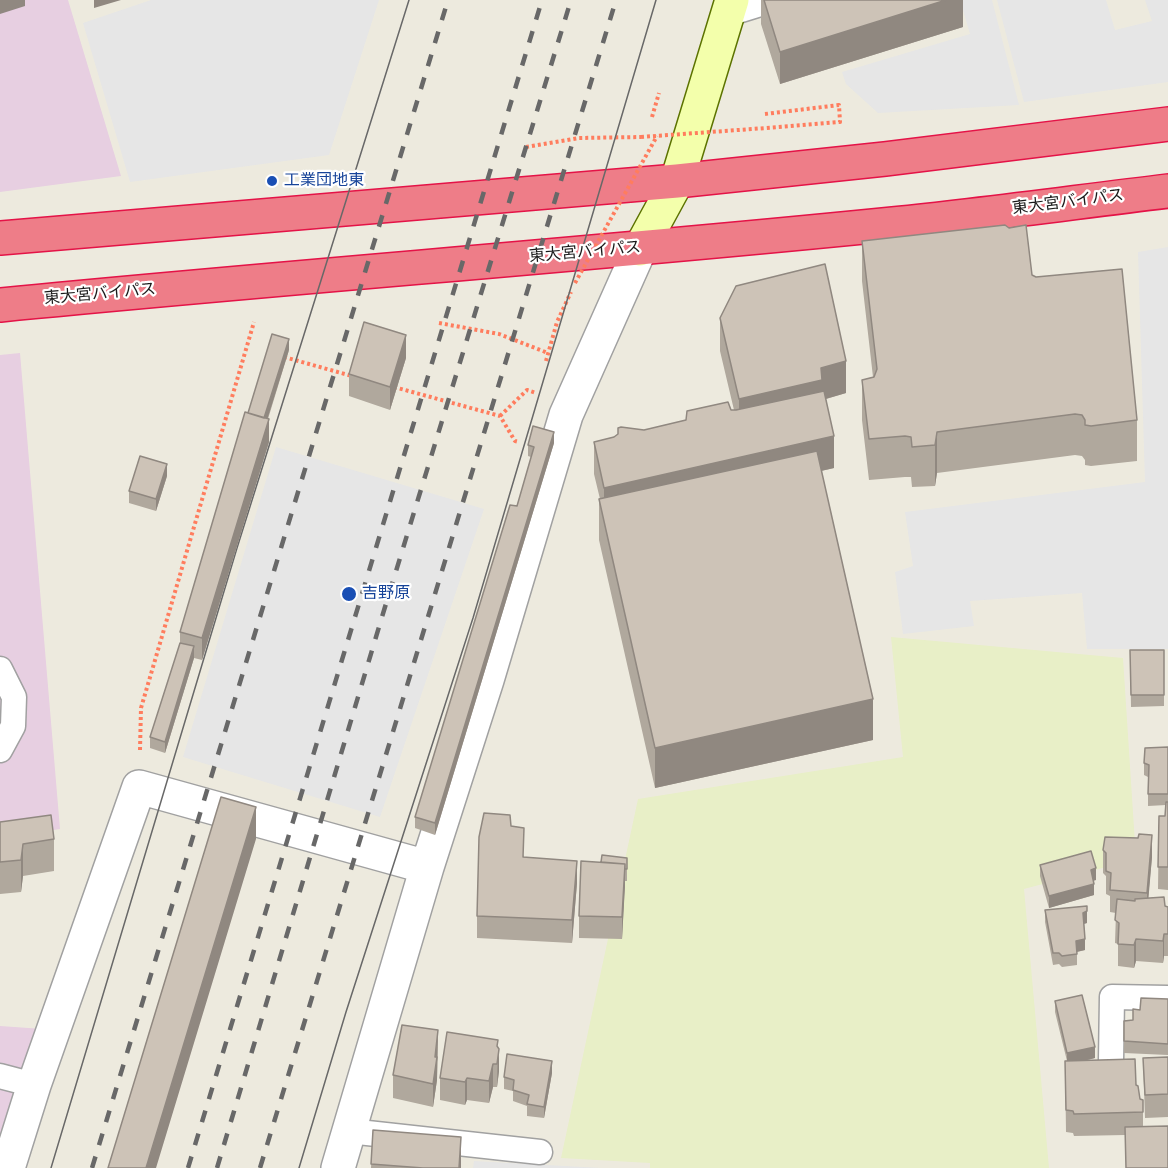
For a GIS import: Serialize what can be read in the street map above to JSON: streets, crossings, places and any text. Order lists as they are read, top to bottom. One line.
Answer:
{"streets":{"highway":["東大宮バイパス"]},"places":["工業団地東","吉野原"]}
